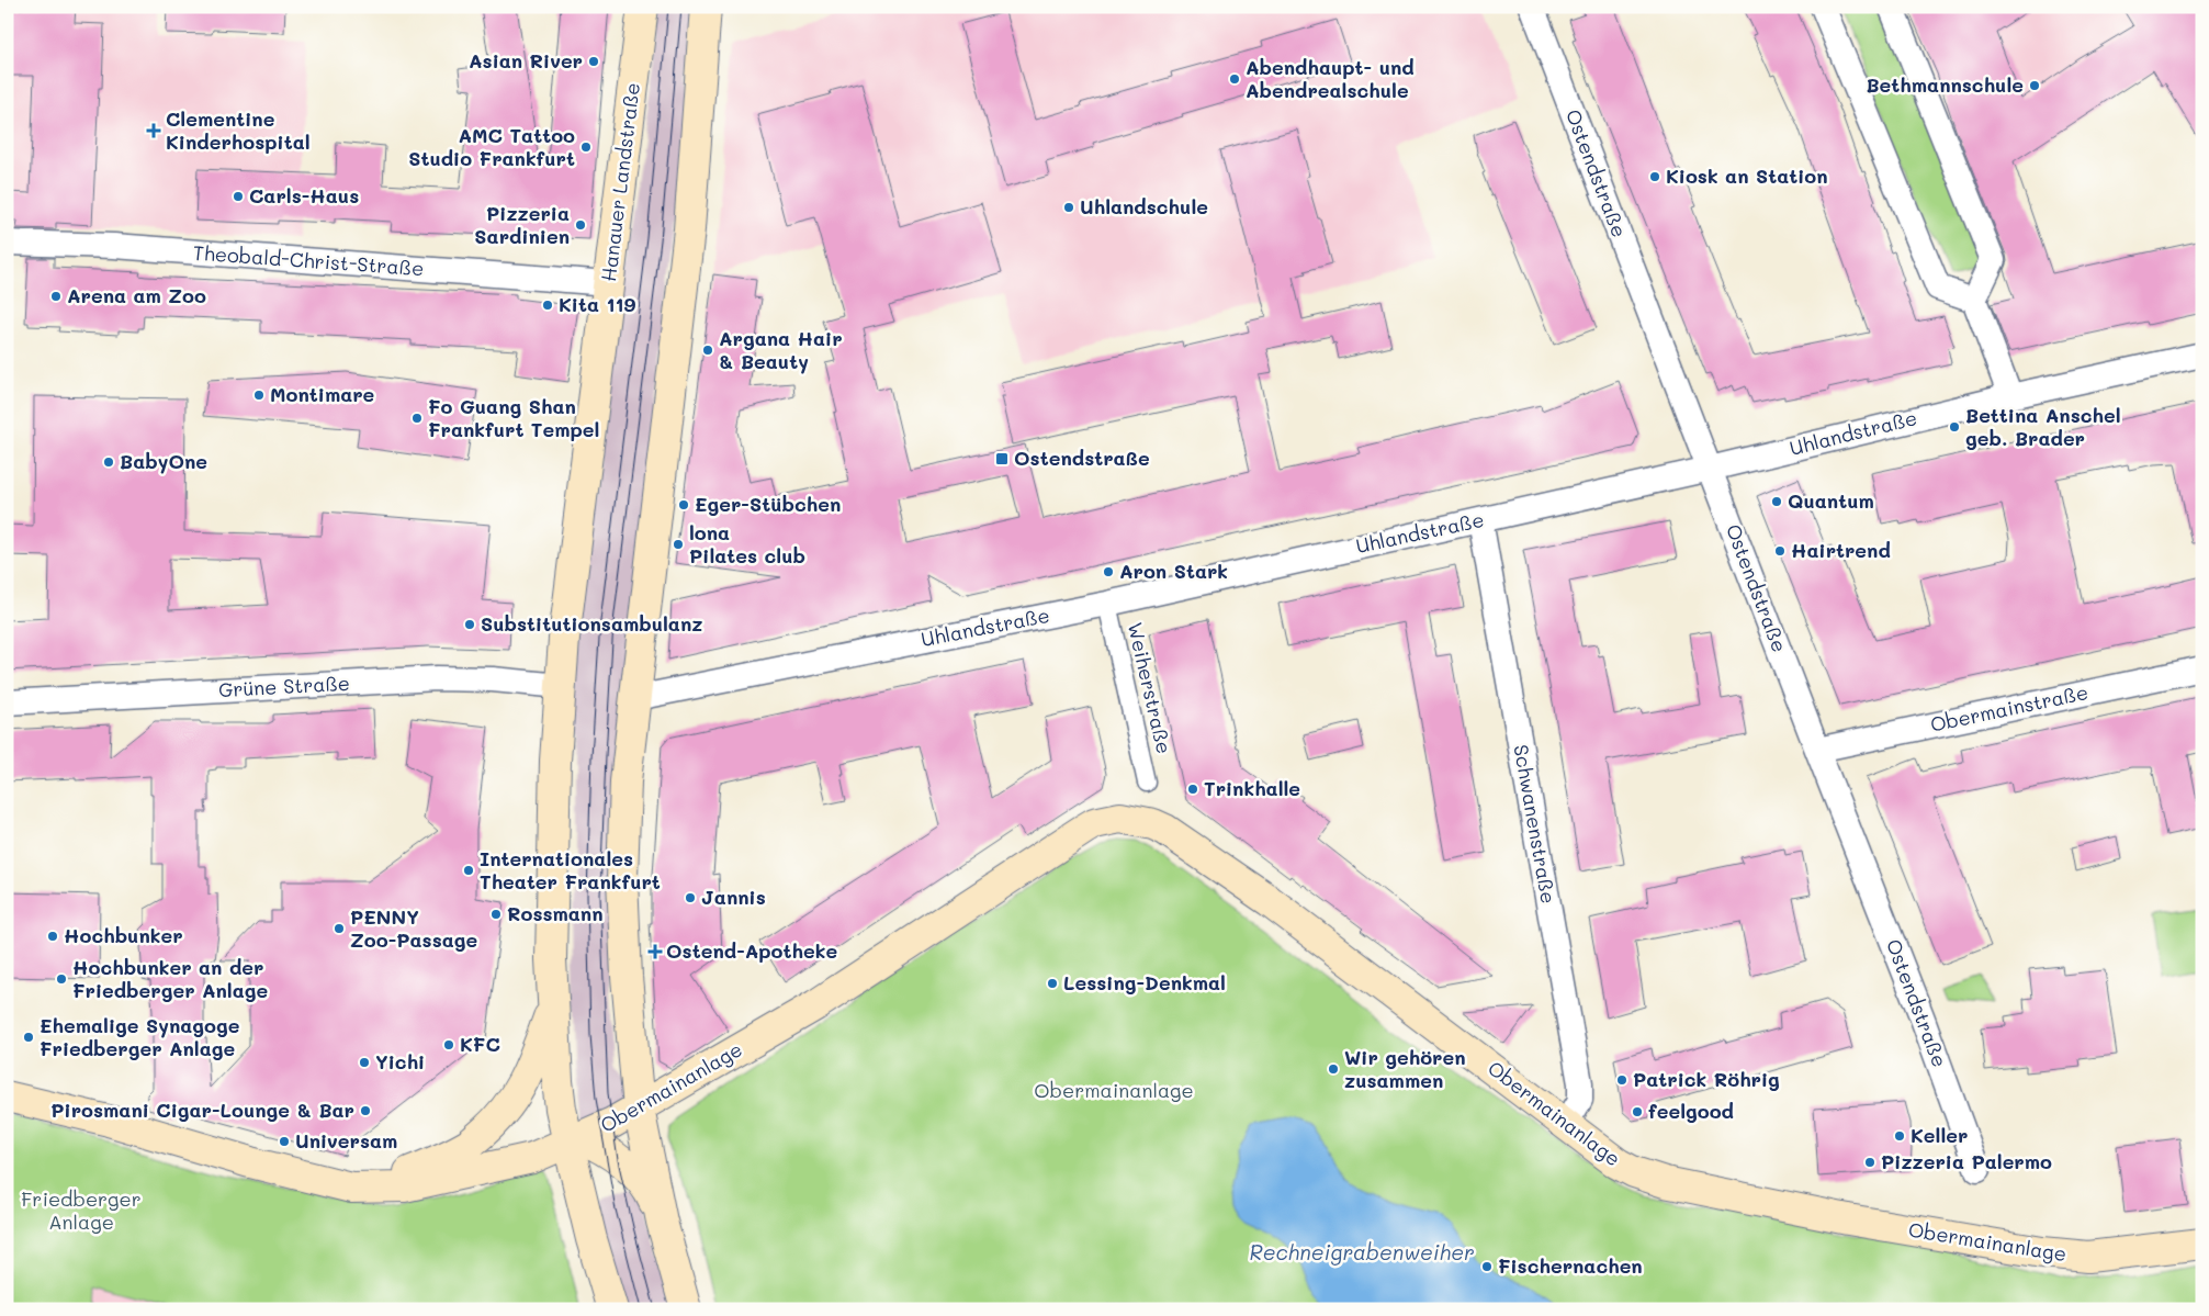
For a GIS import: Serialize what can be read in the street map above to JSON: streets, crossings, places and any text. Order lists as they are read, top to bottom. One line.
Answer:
{"streets":{"main road":["Hanauer Landstraße","Obermainanlage"],"street":["Ostendstraße","Theobald-Christ-Straße","Uhlandstraße","Grüne Straße","Weiherstraße","Obermainstraße","Schwanenstraße"]},"crossings":[["Ostendstraße","Uhlandstraße"],["Ostendstraße","Obermainstraße"],["Hanauer Landstraße","Theobald-Christ-Straße"],["Hanauer Landstraße","Grüne Straße"],["Hanauer Landstraße","Obermainanlage"],["Uhlandstraße","Weiherstraße"],["Uhlandstraße","Schwanenstraße"],["Schwanenstraße","Obermainanlage"]],"water":["Rechneigrabenweiher"],"parks":["Obermainanlage","Friedberger Anlage"],"places":{"other":["Asian River","Abendhaupt- und Abendrealschule","Bethmannschule","AMC Tattoo Studio Frankfurt","Kiosk an Station","Carls-Haus","Uhlandschule","Pizzeria Sardinien","Arena am Zoo","Kita 119","Argana Hair & Beauty","Montimare","Fo Guang Shan Frankfurt Tempel","Bettina Anschel geb. Brader","BabyOne","Quantum","Eger-Stübchen","lona Pilates club","Hairtrend","Aron Stark","Substitutionsambulanz","Trinkhalle","Internationales Theater Frankfurt","Jannis","Rossmann","PENNY Zoo-Passage","Hochbunker","Hochbunker an der Friedberger Anlage","Lessing-Denkmal","Ehemalige Synagoge Friedberger Anlage","KFC","Yichi","Wir gehören zusammen","Patrick Röhrig","Pirosmani Cigar-Lounge & Bar","feelgood","Keller","Universam","Pizzeria Palermo","Fischernachen"],"health":["Clementine Kinderhospital","Ostend-Apotheke"],"transit":["Ostendstraße"]}}
